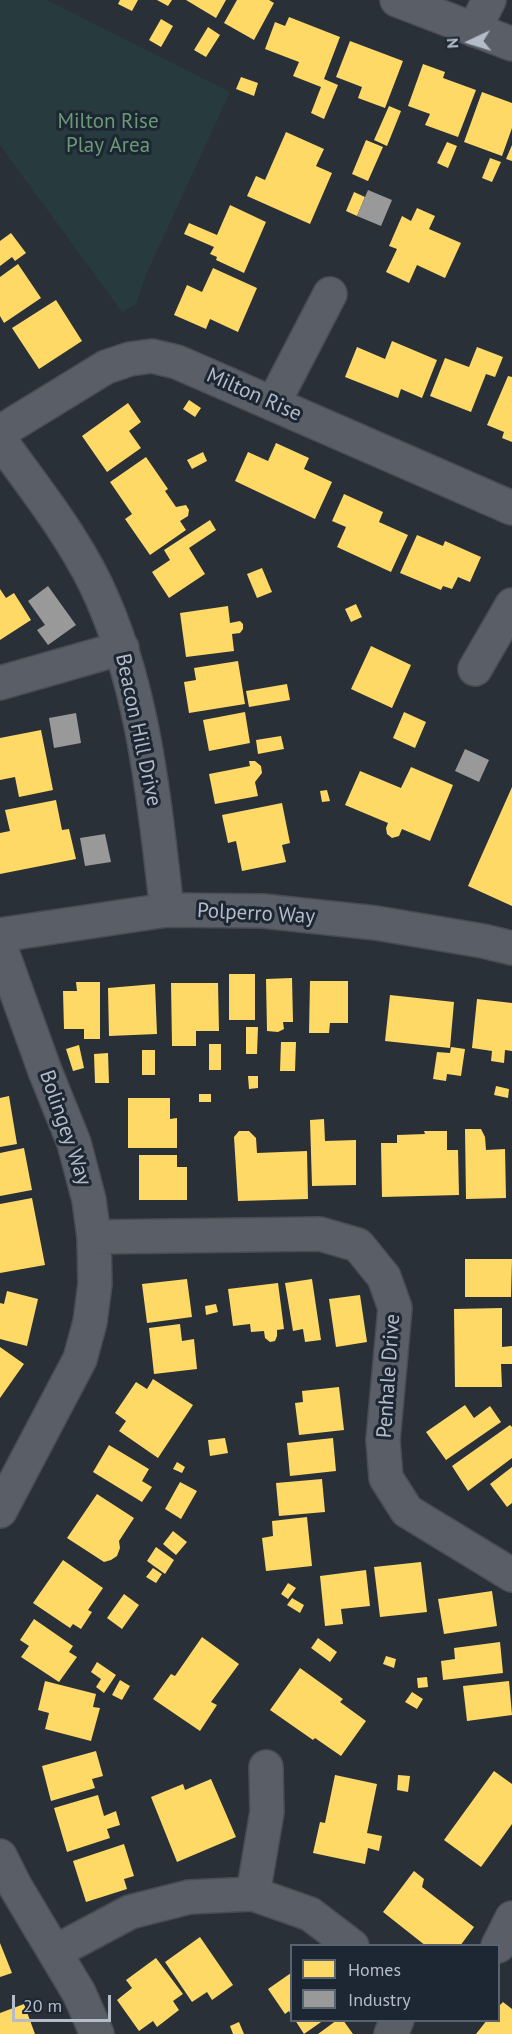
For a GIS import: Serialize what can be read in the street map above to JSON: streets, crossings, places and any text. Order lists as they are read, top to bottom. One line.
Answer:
{"streets":{"street":["Milton Rise","Beacon Hill Drive","Polperro Way","Bolingey Way","Penhale Drive"]},"crossings":[["Beacon Hill Drive","Polperro Way"],["Bolingey Way","Penhale Drive"]],"parks":["Milton Rise Play Area"],"legend":["Homes","Industry"],"scale_bar":"20 m","north":"left"}
